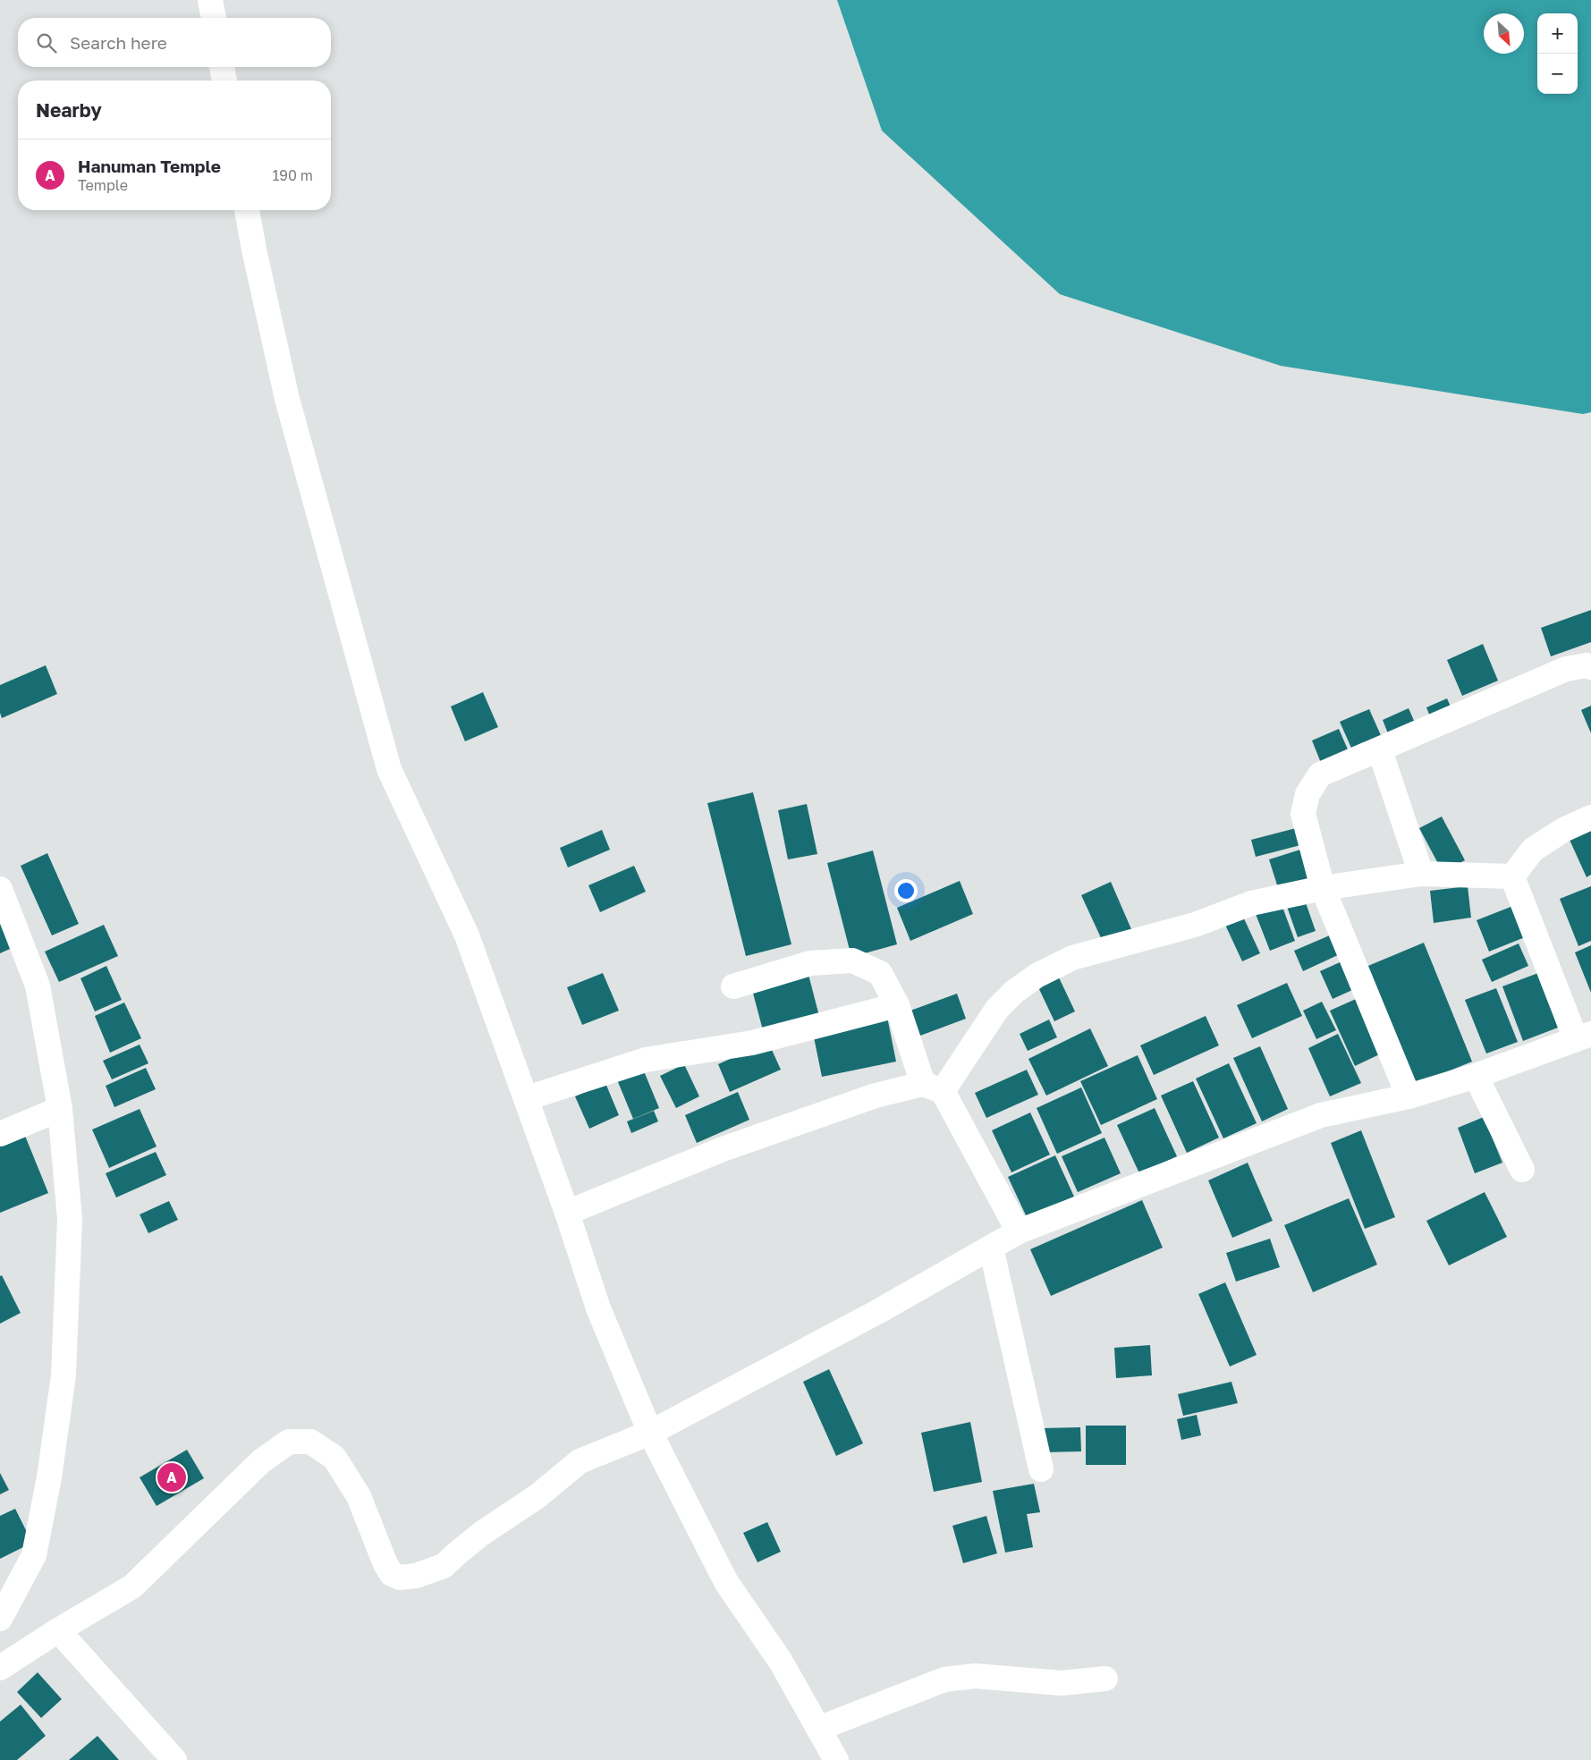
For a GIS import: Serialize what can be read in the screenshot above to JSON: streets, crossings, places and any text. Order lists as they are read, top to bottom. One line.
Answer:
{"north":"bottom right","page":{"map_buttons":["+","−"],"search":"Search here","heading":"Nearby","list":[{"mark":"A","name":"Hanuman Temple","note":"Temple","value":"190 m"}],"pins":"A"}}
